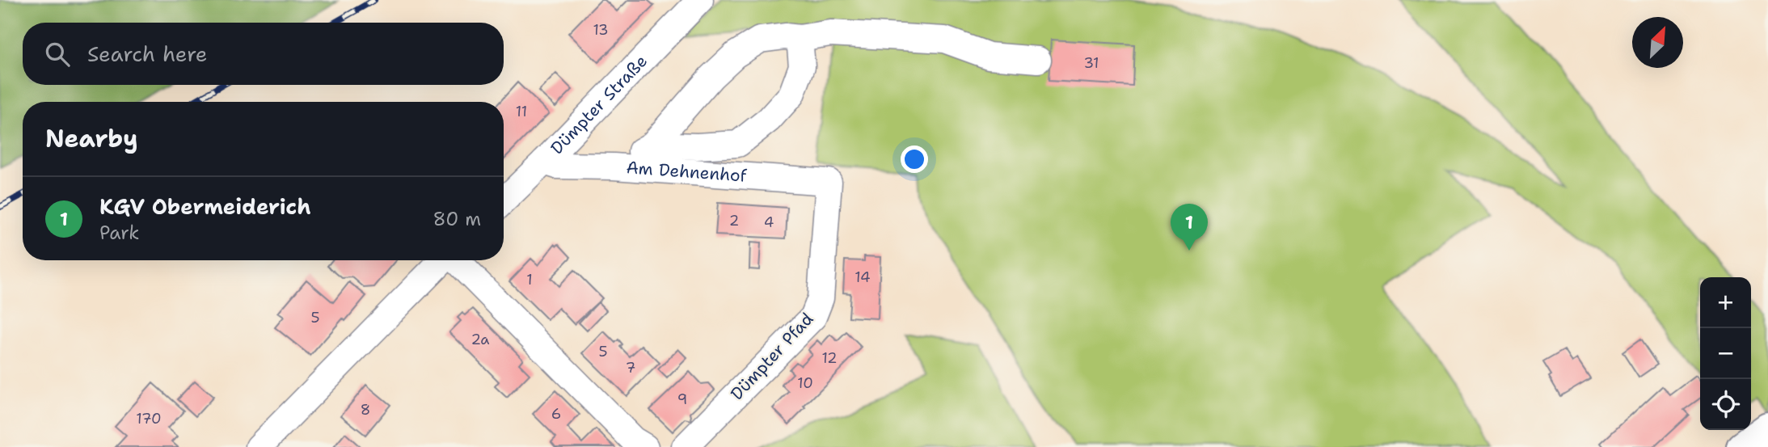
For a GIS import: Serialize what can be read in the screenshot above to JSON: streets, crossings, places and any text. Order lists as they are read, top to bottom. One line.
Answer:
{"streets":{"street":["Dümpter Straße","Am Dehnenhof","Dümpter Pfad"]},"crossings":[["Dümpter Straße","Am Dehnenhof"],["Am Dehnenhof","Dümpter Pfad"]],"house_numbers":["13","31","11","2","4","14","1","5","2a","5","12","7","10","9","8","6","170"],"north":"top right","page":{"search":"Search here","heading":"Nearby","list":[{"mark":"1","name":"KGV Obermeiderich","note":"Park","value":"80 m"}],"pins":"1","map_buttons":["+","−"]}}
